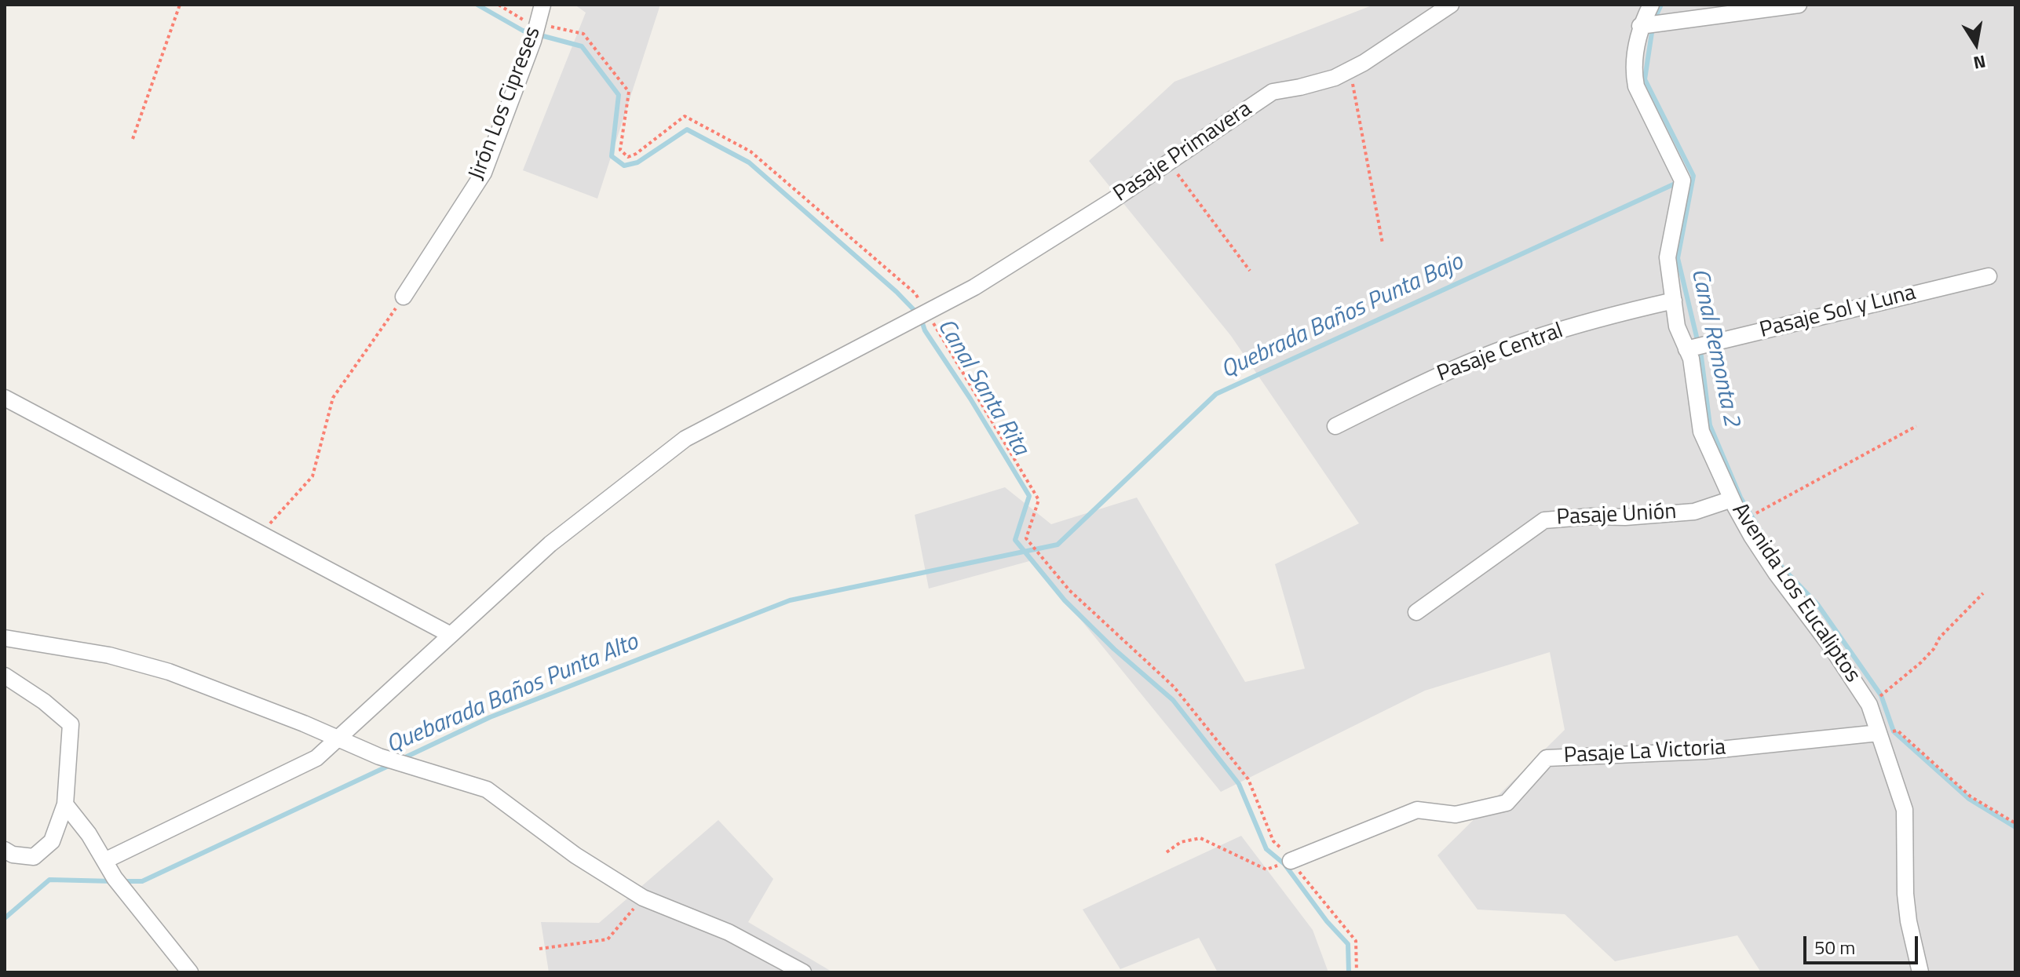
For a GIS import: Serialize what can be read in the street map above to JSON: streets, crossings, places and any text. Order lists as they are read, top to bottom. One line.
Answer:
{"streets":{"street":["Jirón Los Cipreses","Pasaje Primavera","Pasaje Sol y Luna","Pasaje Central","Pasaje Unión","Avenida Los Eucaliptos","Pasaje La Victoria"]},"crossings":[["Pasaje Sol y Luna","Avenida Los Eucaliptos"],["Pasaje Central","Avenida Los Eucaliptos"],["Pasaje Unión","Avenida Los Eucaliptos"],["Avenida Los Eucaliptos","Pasaje La Victoria"]],"water":["Quebrada Baños Punta Bajo","Canal Remonta 2","Canal Santa Rita","Quebarada Baños Punta Alto"],"scale_bar":"50 m","north":"bottom"}
